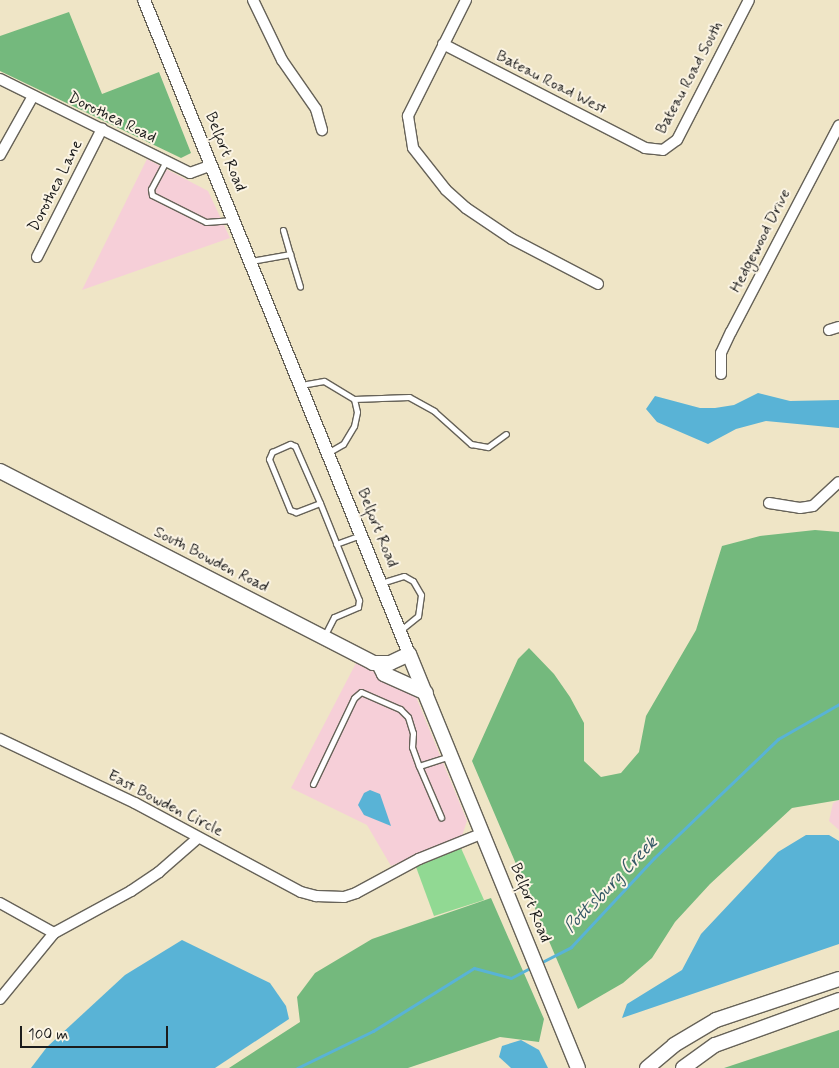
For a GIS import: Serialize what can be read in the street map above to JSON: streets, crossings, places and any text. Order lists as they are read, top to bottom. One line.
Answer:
{"streets":{"main road":["Belfort Road","South Bowden Road"],"street":["Bateau Road South","Bateau Road West","Dorothea Road","Dorothea Lane","Hedgewood Drive","East Bowden Circle"]},"crossings":[["Bateau Road South","Bateau Road West"],["Dorothea Road","Belfort Road"],["Dorothea Road","Dorothea Lane"],["Belfort Road","South Bowden Road"],["Belfort Road","East Bowden Circle"]],"water":["Pottsburg Creek"],"scale_bar":"100 m"}
